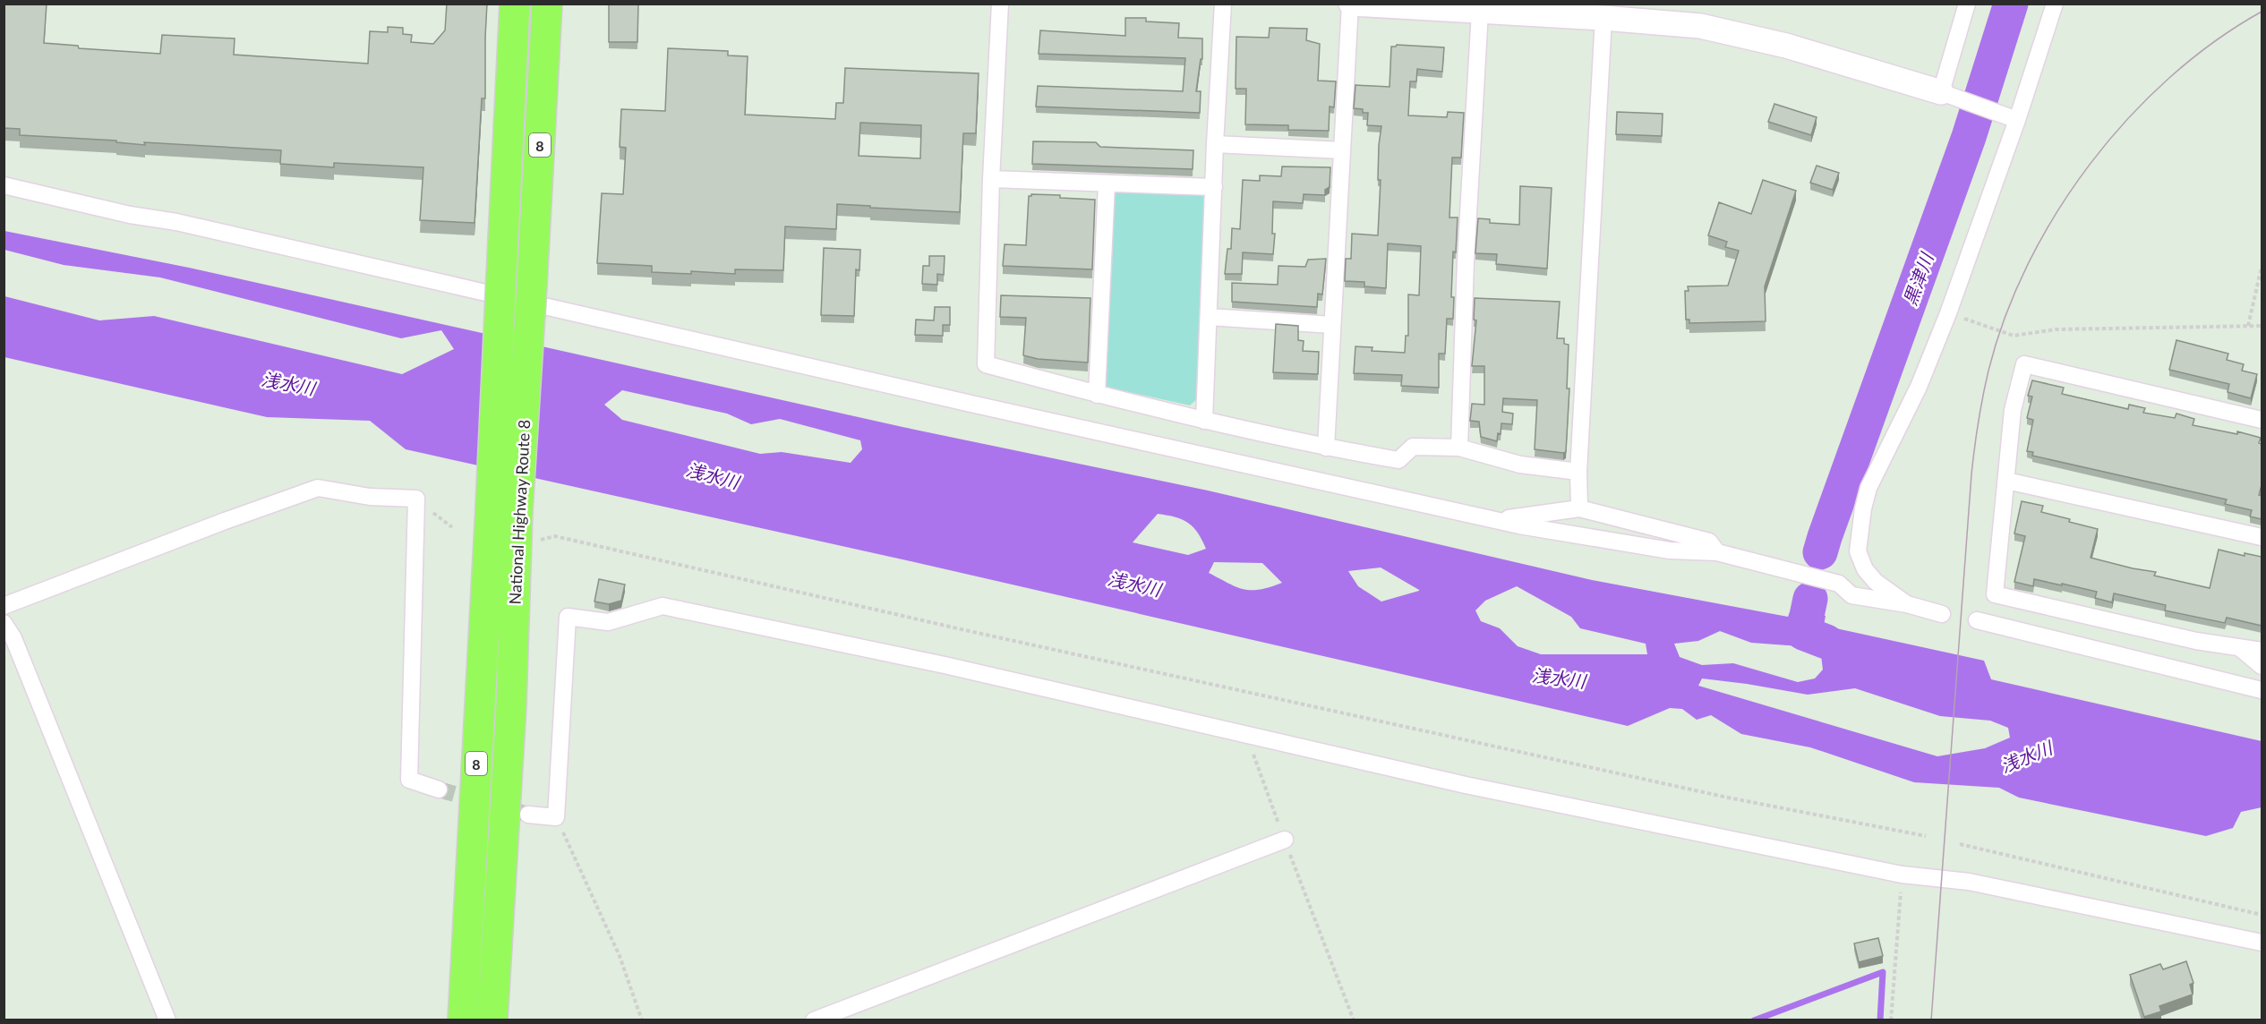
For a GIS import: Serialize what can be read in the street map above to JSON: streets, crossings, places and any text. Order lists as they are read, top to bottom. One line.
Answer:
{"streets":{"highway":["8","National Highway Route 8"]},"water":["黒津川","浅水川"]}
